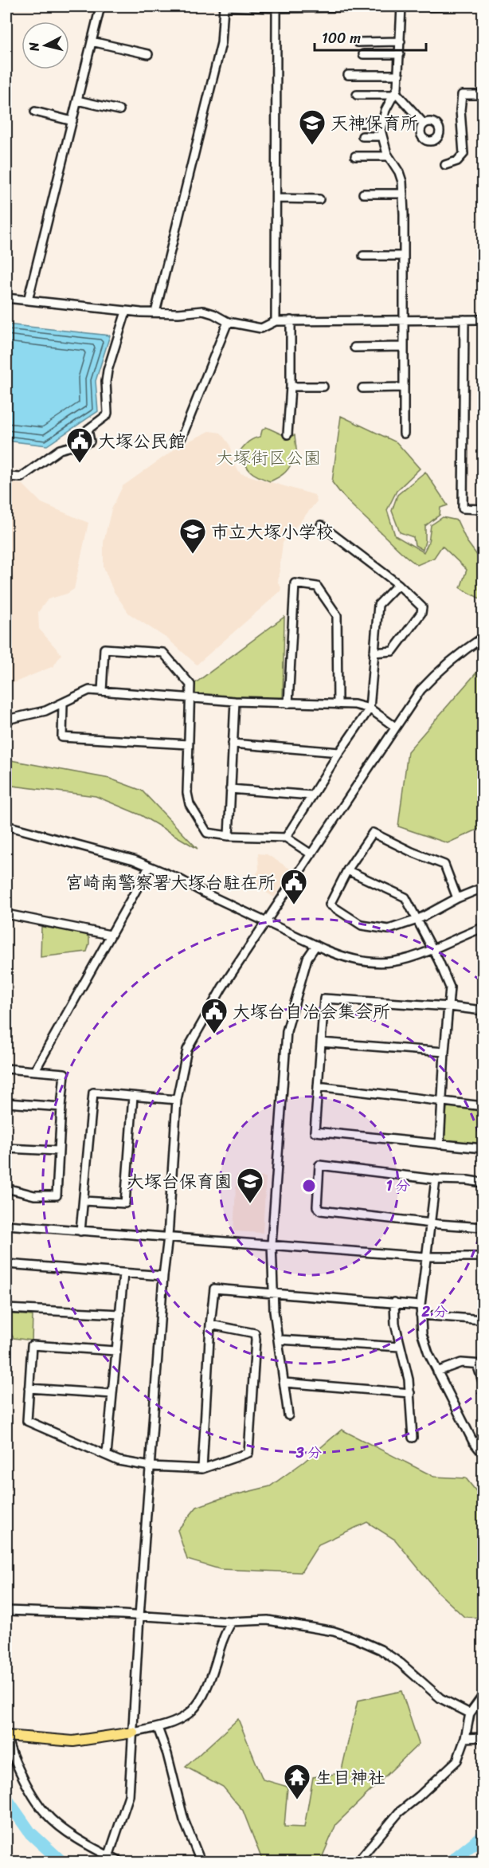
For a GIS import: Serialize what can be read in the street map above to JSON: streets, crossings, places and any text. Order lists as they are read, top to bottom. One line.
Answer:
{"parks":["大塚街区公園"],"places":{"school or university":["天神保育所","市立大塚小学校","大塚台保育園"],"public building":["大塚公民館","宮崎南警察署大塚台駐在所","大塚台自治会集会所"],"temple":["生目神社"]},"scale_bar":"100 m","north":"left","rings":["1 分","2 分","3 分"]}
